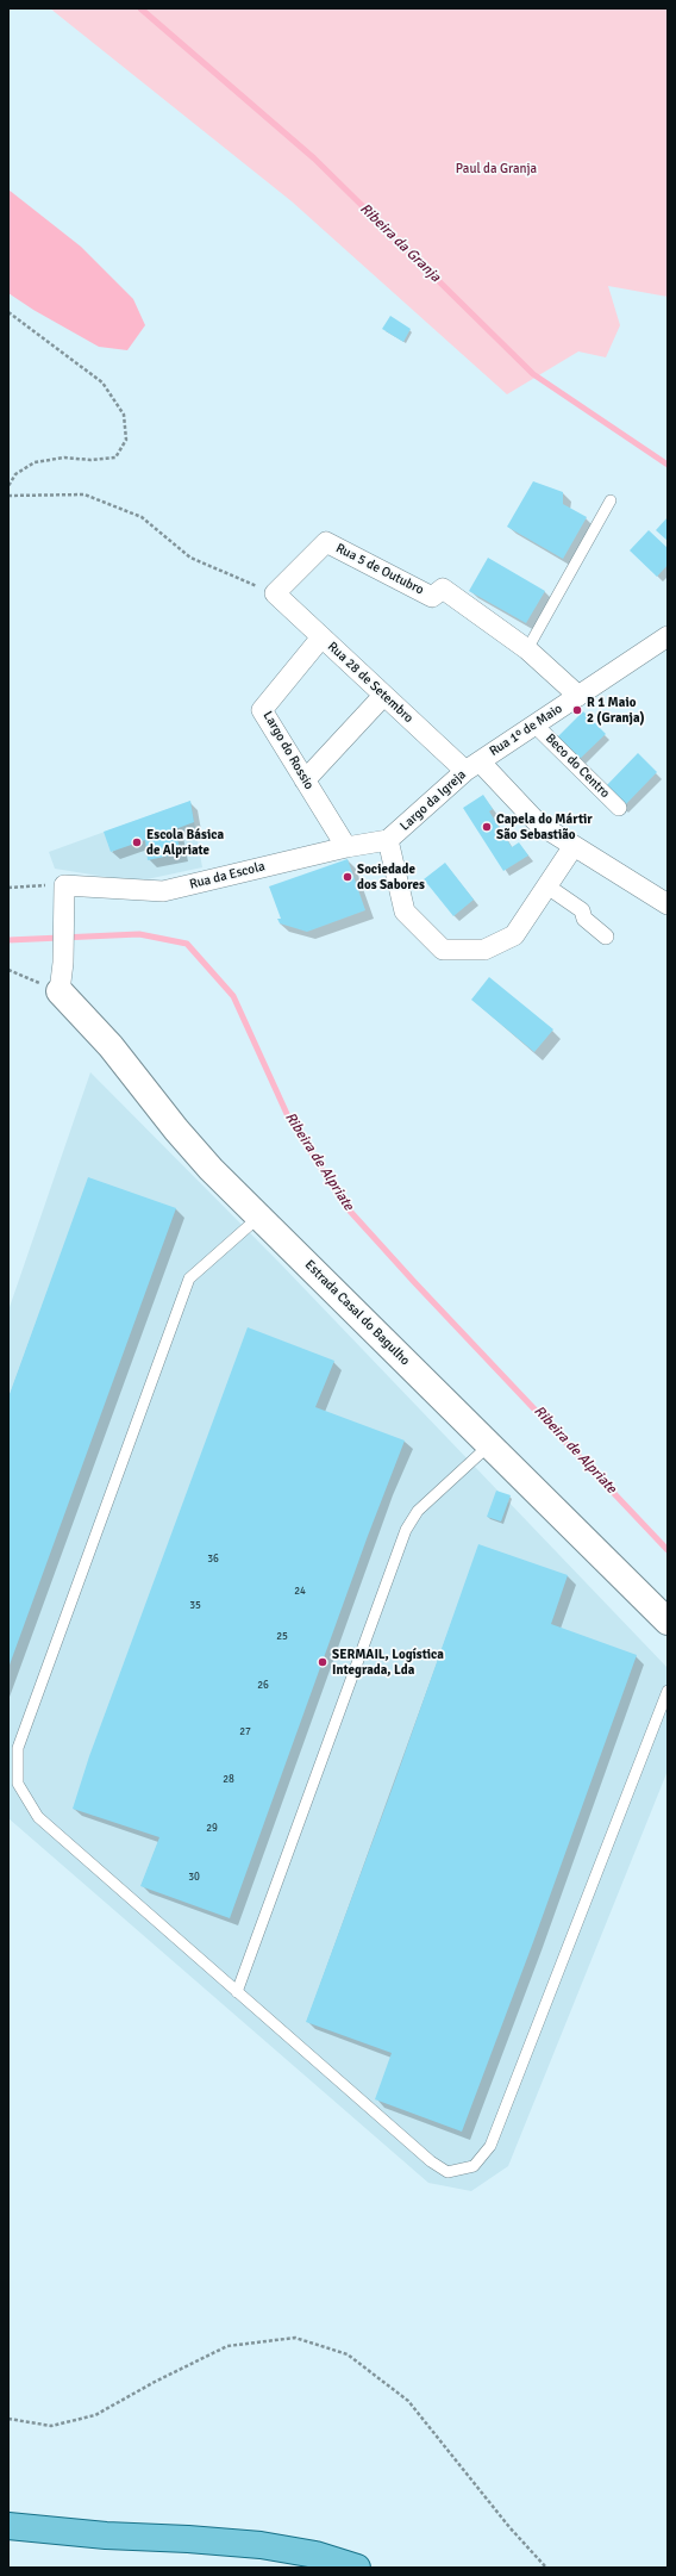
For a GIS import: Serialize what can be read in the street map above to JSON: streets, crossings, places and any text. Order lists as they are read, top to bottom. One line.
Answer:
{"streets":{"street":["Rua 5 de Outubro","Rua 28 de Setembro","Rua 1º de Maio","Largo do Rossio","Beco do Centro","Largo da Igreja","Rua da Escola","Estrada Casal do Bagulho"]},"crossings":[["Rua 5 de Outubro","Rua 28 de Setembro"],["Rua 5 de Outubro","Rua 1º de Maio"],["Rua 28 de Setembro","Rua 1º de Maio"],["Rua 28 de Setembro","Largo do Rossio"],["Rua 28 de Setembro","Largo da Igreja"],["Rua 1º de Maio","Beco do Centro"],["Rua 1º de Maio","Largo da Igreja"],["Largo do Rossio","Rua da Escola"],["Largo da Igreja","Rua da Escola"]],"water":["Ribeira da Granja","Ribeira de Alpriate"],"parks":["Paul da Granja"],"places":["R 1 Maio 2 (Granja)","Capela do Mártir São Sebastião","Escola Básica de Alpriate","Sociedade dos Sabores","SERMAIL, Logística Integrada, Lda"],"house_numbers":["36","24","35","25","26","27","28","29","30"]}
